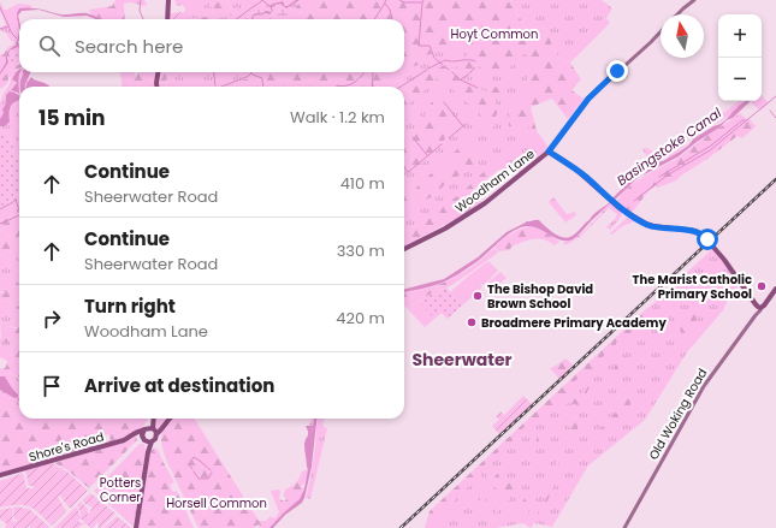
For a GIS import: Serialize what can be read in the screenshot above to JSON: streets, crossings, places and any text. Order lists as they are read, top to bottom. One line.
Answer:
{"streets":{"main road":["Woodham Lane","Old Woking Road","Shore's Road"]},"districts":["Sheerwater"],"water":["Basingstoke Canal"],"parks":["Hoyt Common","Potters Corner","Horsell Common"],"places":["The Marist Catholic Primary School","The Bishop David Brown School","Broadmere Primary Academy"],"north":"top","page":{"map_buttons":["+","−"],"search":"Search here","heading":["15 min","Walk · 1.2 km"],"list":[["Continue","Sheerwater Road","410 m"],["Continue","Sheerwater Road","330 m"],["Turn right","Woodham Lane","420 m"],"Arrive at destination"]}}
